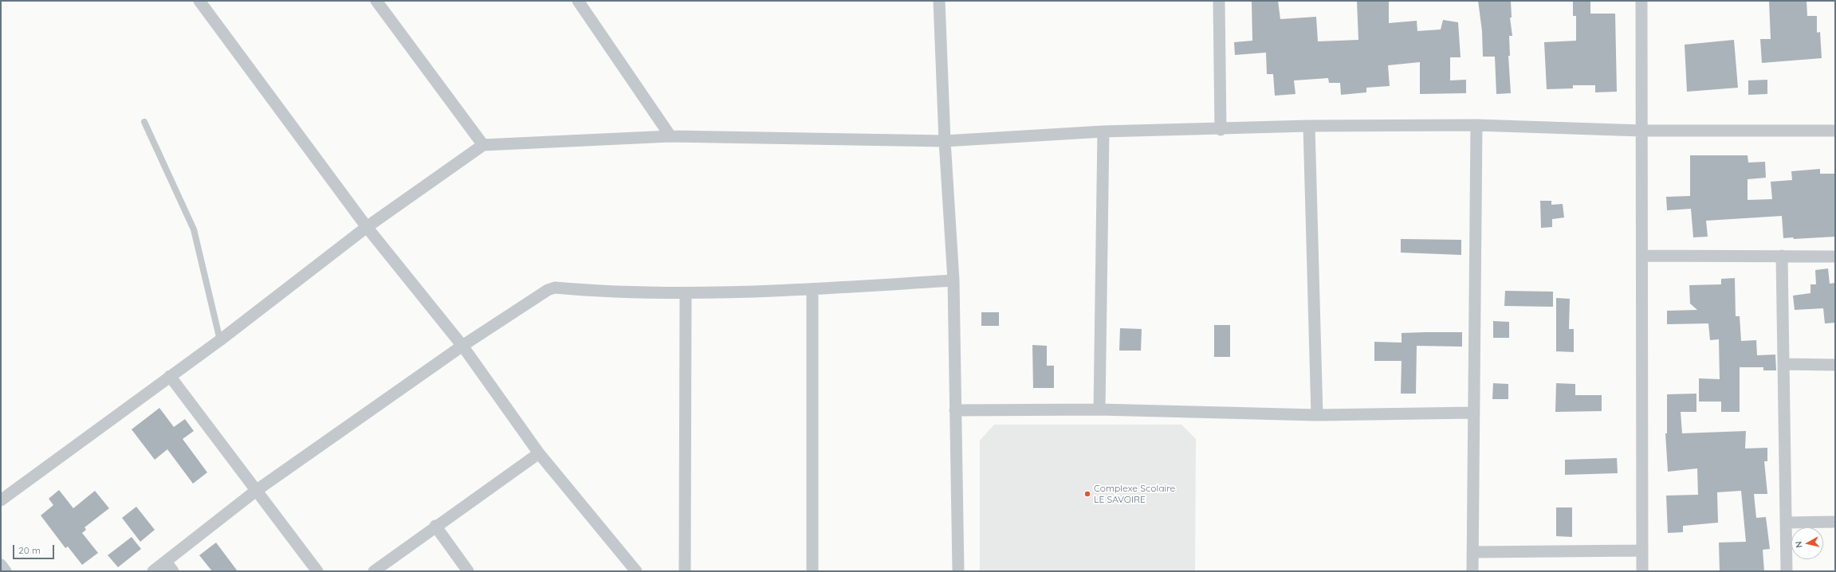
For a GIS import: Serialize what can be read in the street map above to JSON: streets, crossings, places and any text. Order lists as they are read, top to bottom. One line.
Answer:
{"places":["Complexe Scolaire LE SAVOIRE"],"scale_bar":"20 m","north":"left"}
